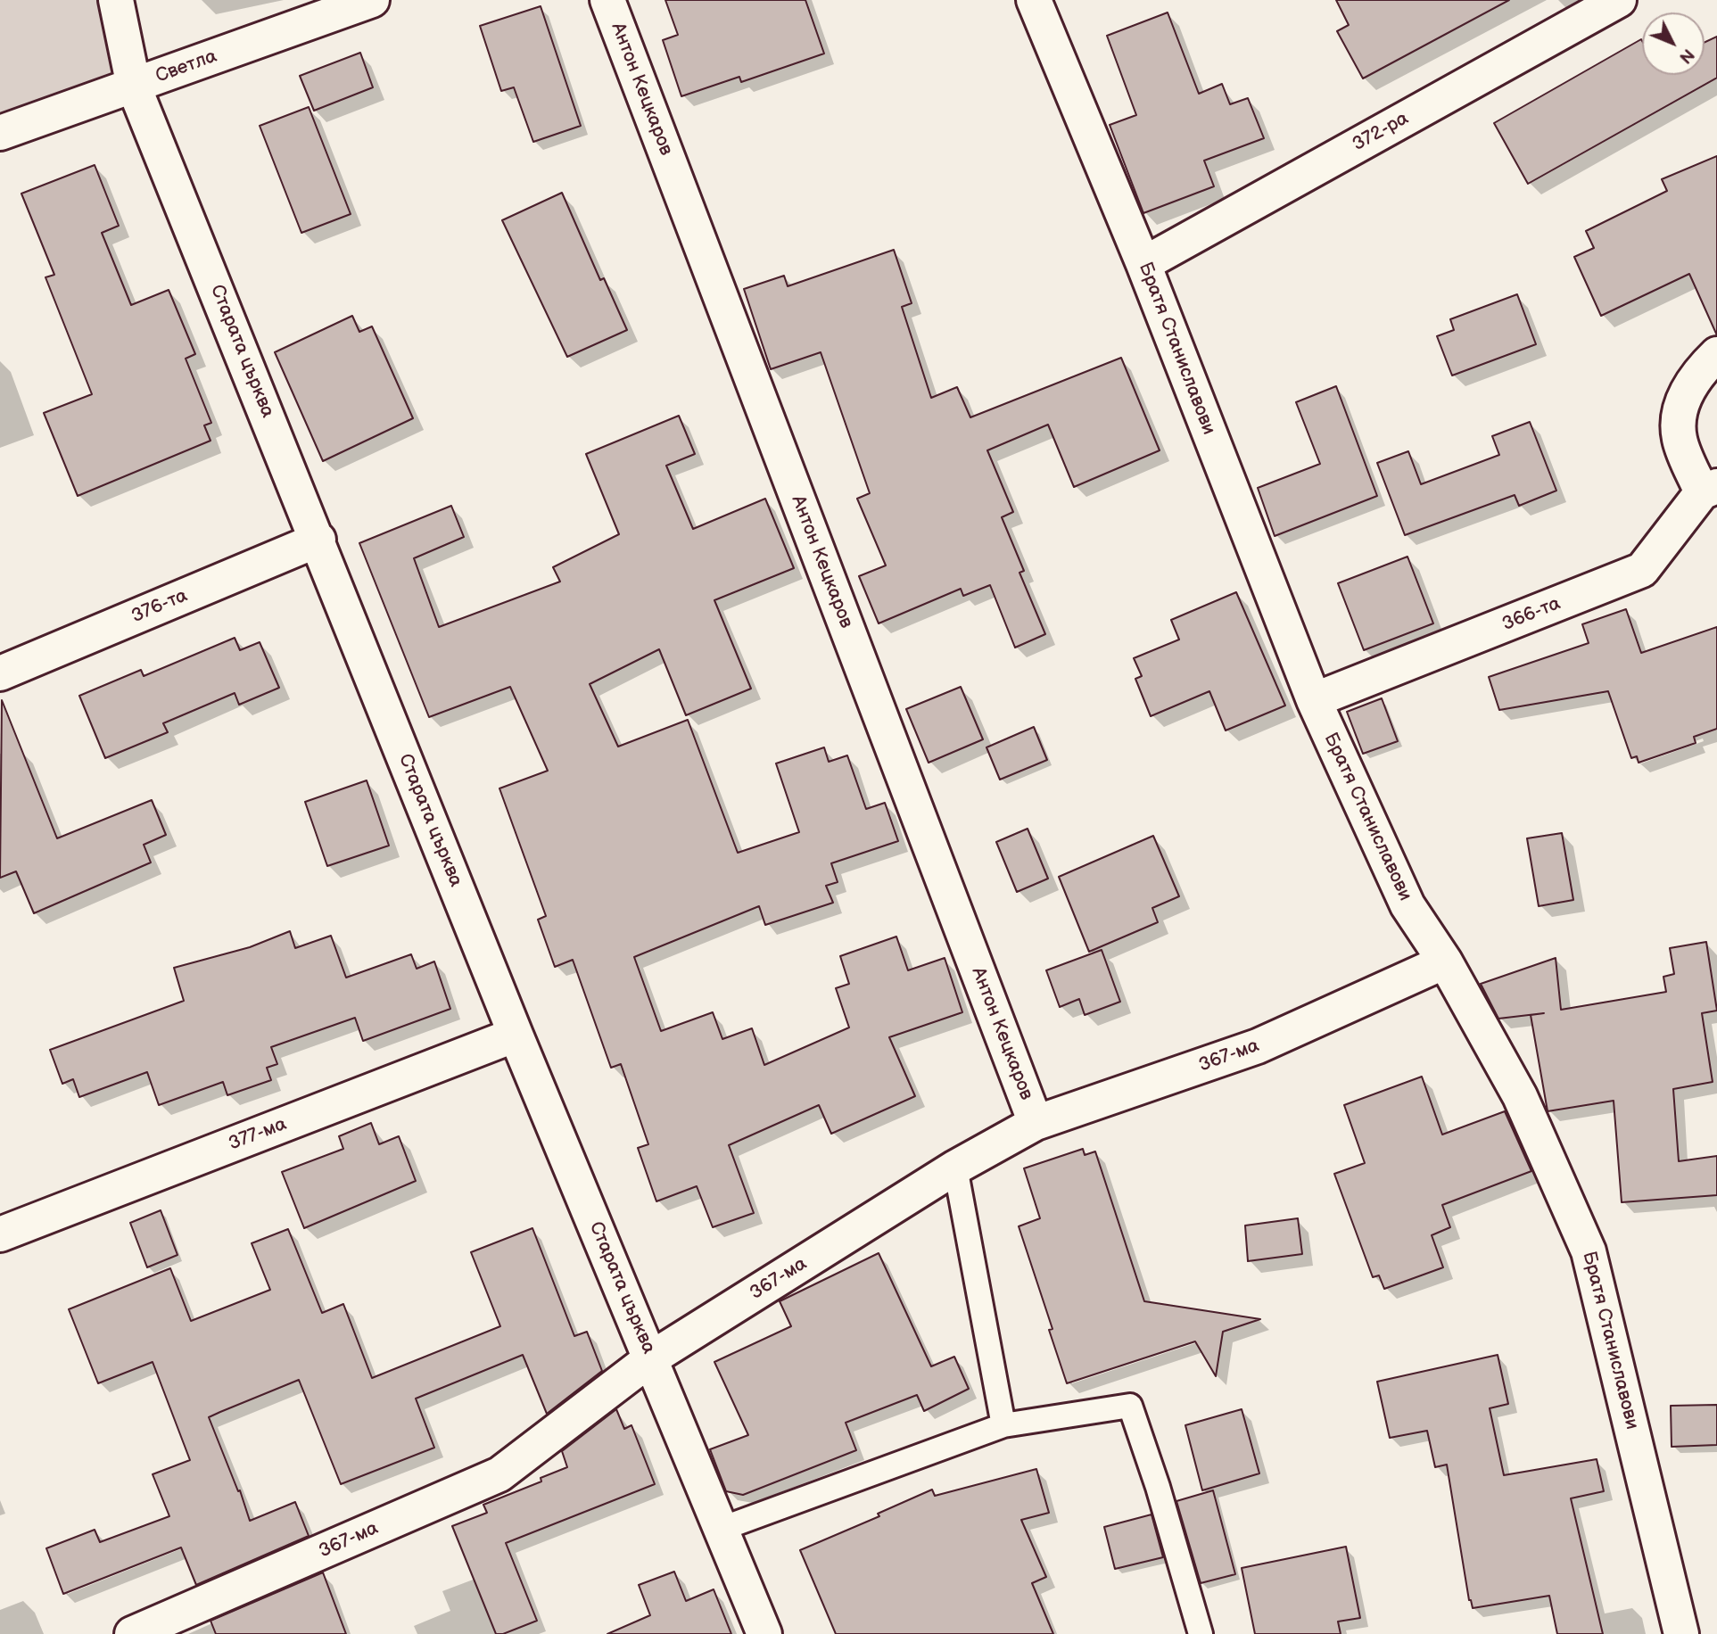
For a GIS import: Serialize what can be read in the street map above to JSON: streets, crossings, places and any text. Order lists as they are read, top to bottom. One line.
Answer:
{"streets":{"street":["Светла","Антон Кецкаров","372-ра","Братя Станиславови","Старата църква","376-та","366-та","367-ма","377-ма"]},"crossings":[["Светла","Старата църква"],["Антон Кецкаров","367-ма"],["372-ра","Братя Станиславови"],["Братя Станиславови","366-та"],["Братя Станиславови","367-ма"],["Старата църква","376-та"],["Старата църква","367-ма"],["Старата църква","377-ма"]],"north":"bottom right"}
